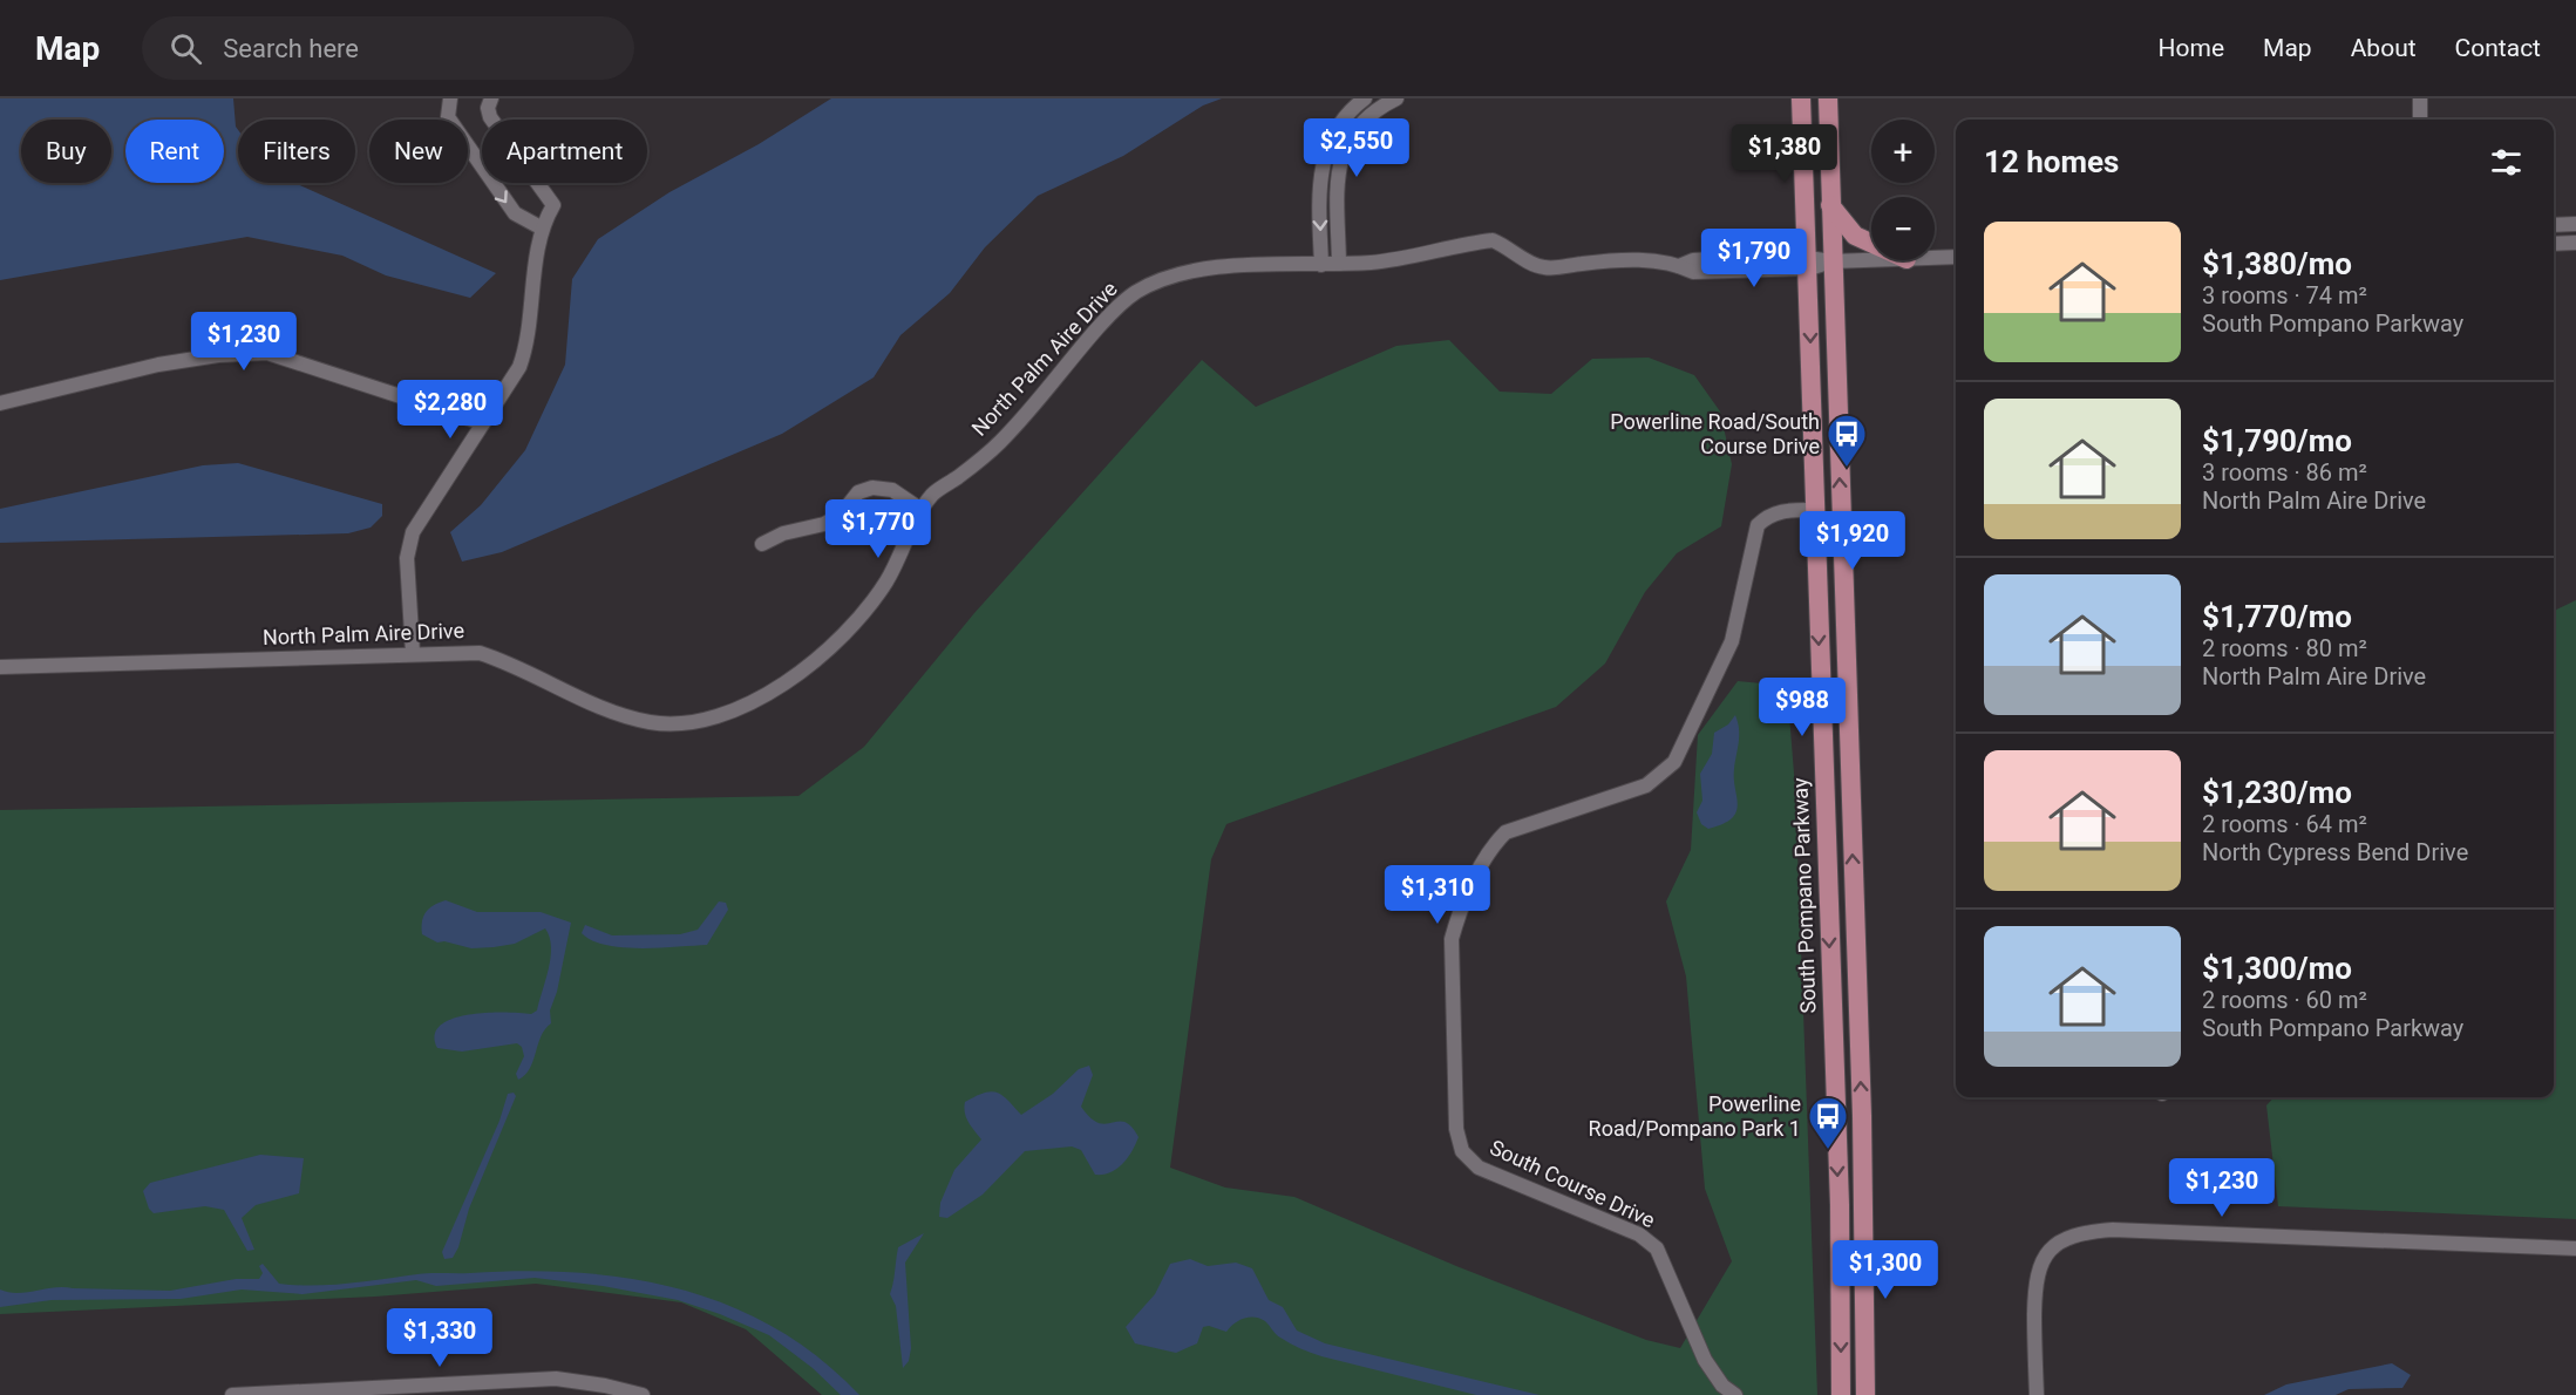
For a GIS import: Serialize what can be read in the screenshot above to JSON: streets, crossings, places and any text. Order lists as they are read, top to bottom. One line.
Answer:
{"streets":{"main road":["South Pompano Parkway"],"street":["North Palm Aire Drive","South Course Drive"]},"crossings":[["North Palm Aire Drive","South Pompano Parkway"],["South Pompano Parkway","South Course Drive"]],"places":{"bus stop":["Powerline Road/South Course Drive","Powerline Road/Pompano Park 1"]},"page":{"header":"Map","search":"Search here","nav":["Home","Map","About","Contact"],"price":["$2,550","$1,380","$1,790","$1,230","$2,280","$1,770","$1,920","$988","$1,310","$1,230","$1,300","$1,330"],"map_buttons":["+","−"],"chip":["Buy","Rent","Filters","New","Apartment"],"heading":"12 homes","list":[{"name":"$1,380/mo","note":"3 rooms · 74 m² · South Pompano Parkway"},{"name":"$1,790/mo","note":"3 rooms · 86 m² · North Palm Aire Drive"},{"name":"$1,770/mo","note":"2 rooms · 80 m² · North Palm Aire Drive"},{"name":"$1,230/mo","note":"2 rooms · 64 m² · North Cypress Bend Drive"},{"name":"$1,300/mo","note":"2 rooms · 60 m² · South Pompano Parkway"}]}}
